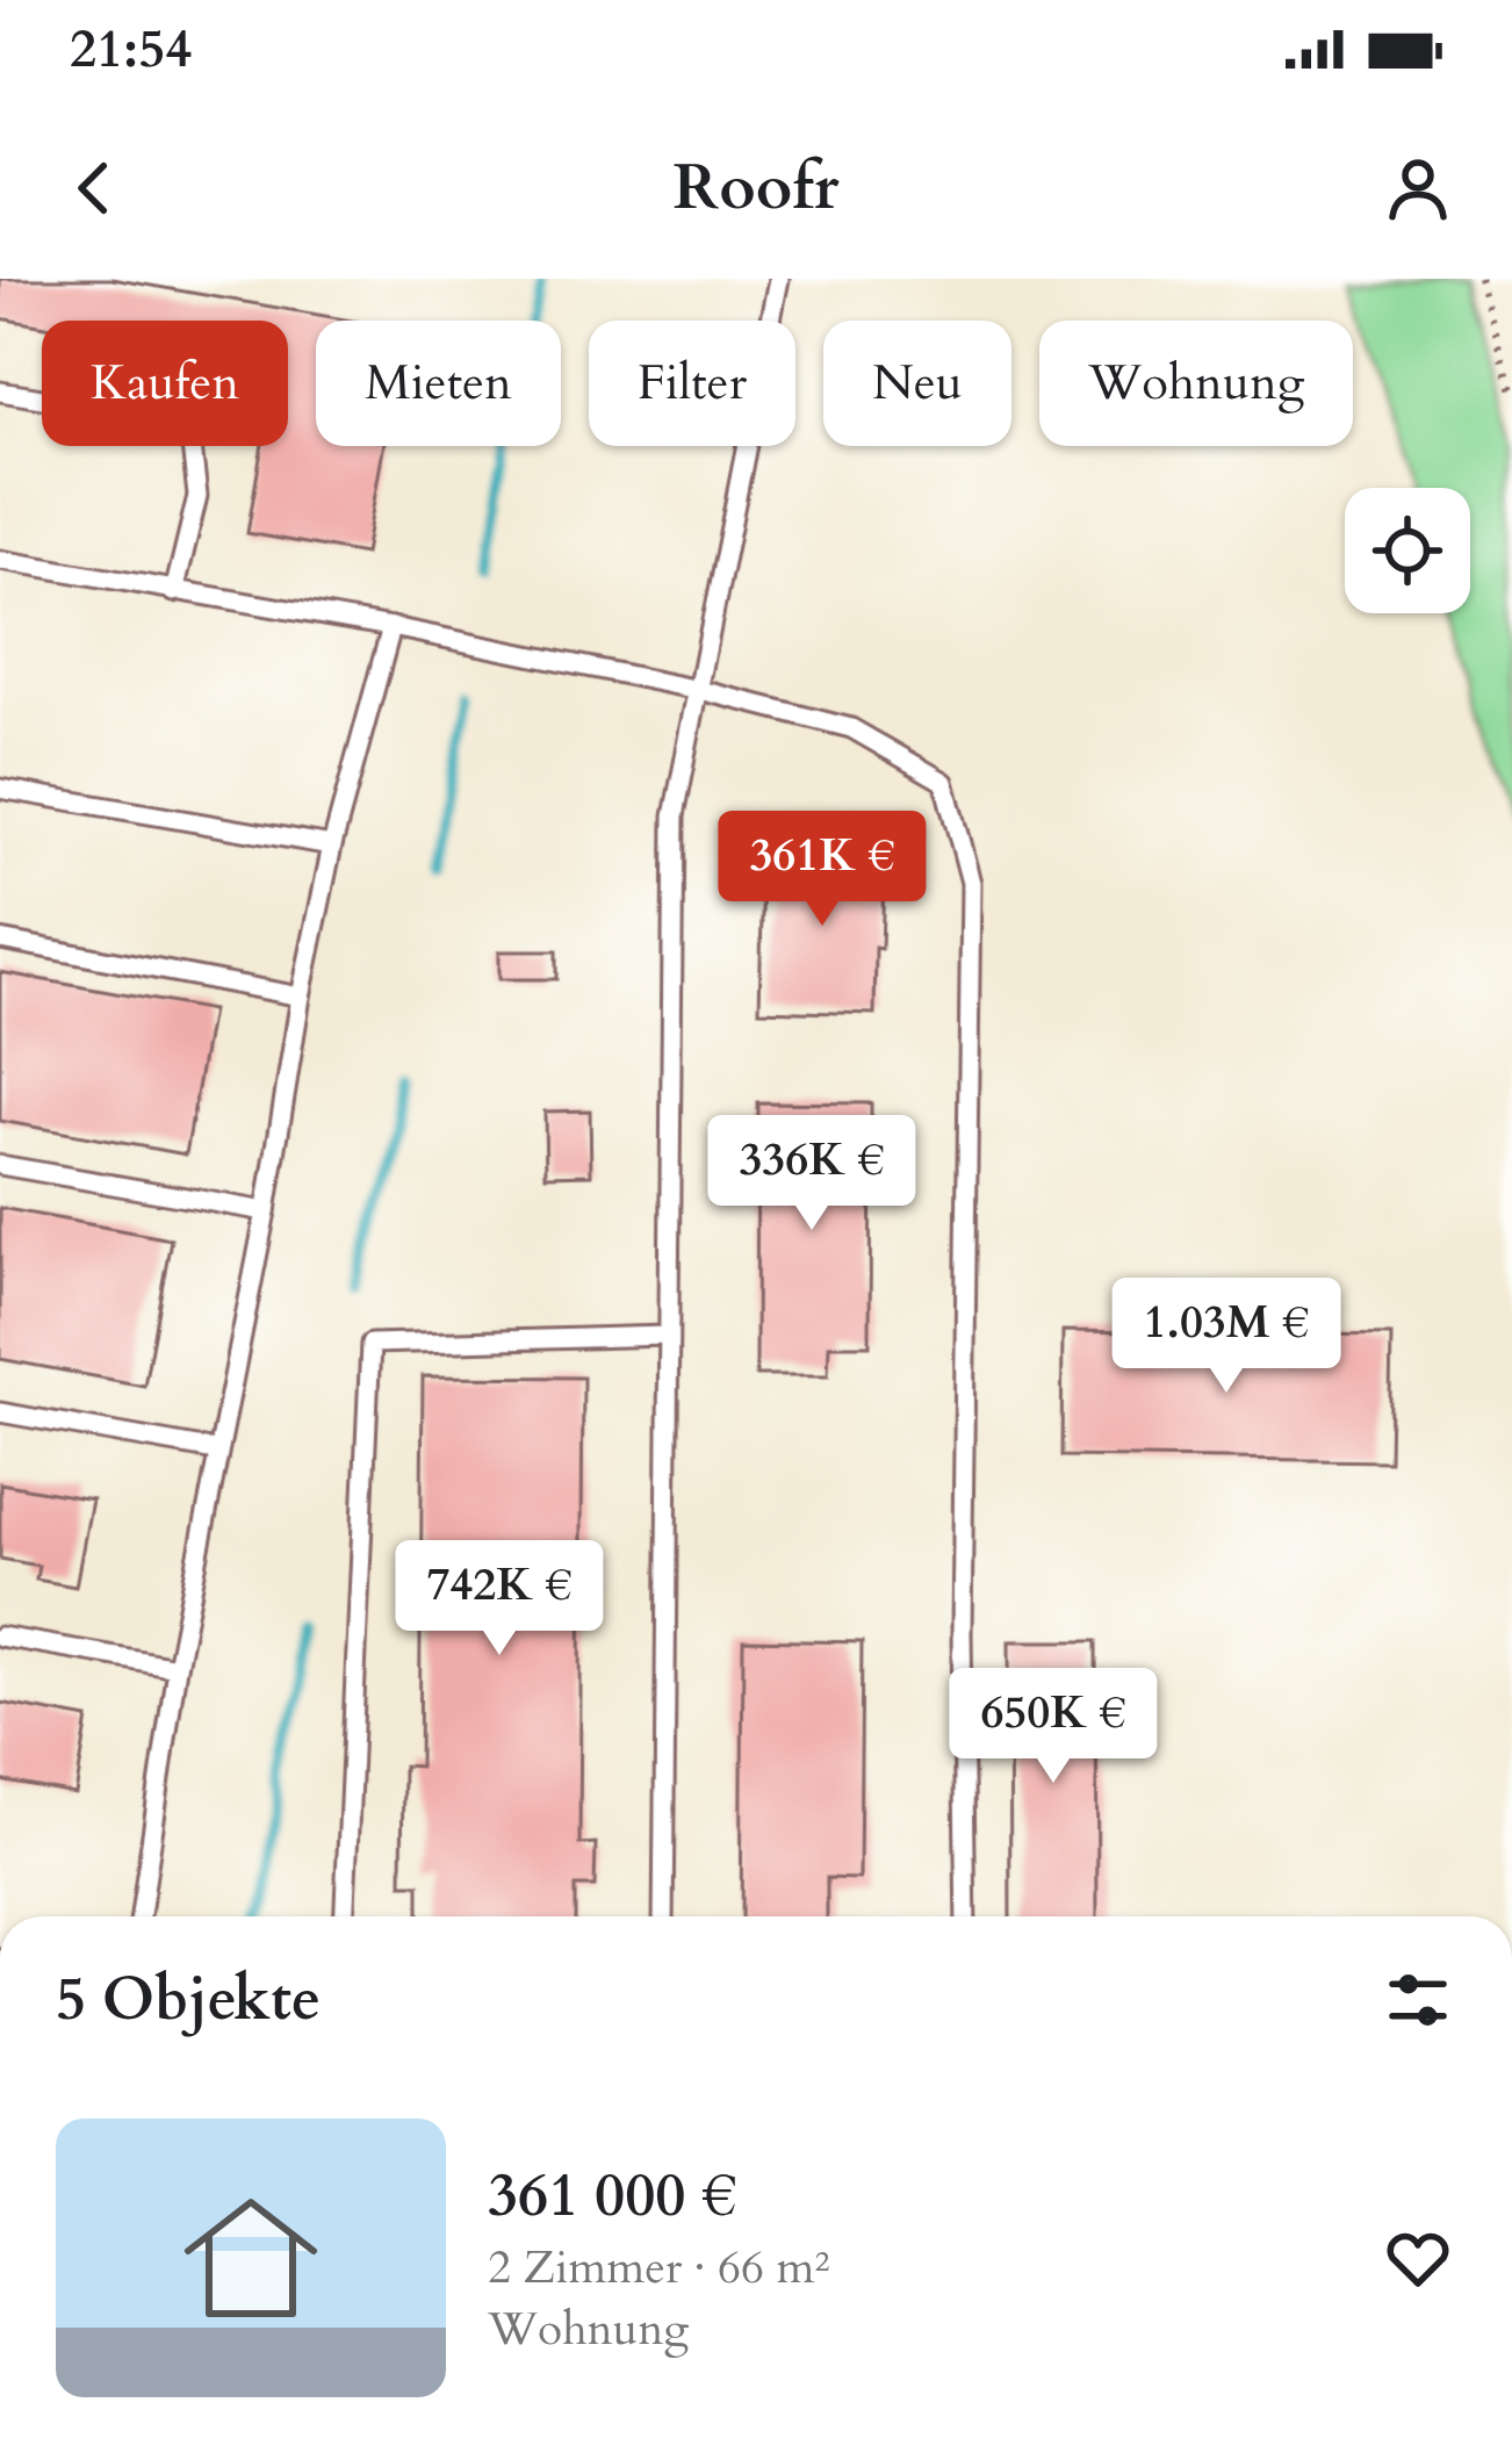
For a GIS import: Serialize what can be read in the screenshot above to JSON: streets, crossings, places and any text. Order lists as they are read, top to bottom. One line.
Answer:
{"page":{"status":"21:54","header":"Roofr","chip":["Kaufen","Mieten","Filter","Neu","Wohnung"],"price":["361K €","336K €","1.03M €","742K €","650K €"],"heading":"5 Objekte","list":[{"name":"361 000 €","note":"2 Zimmer · 66 m² · Wohnung"}]}}
